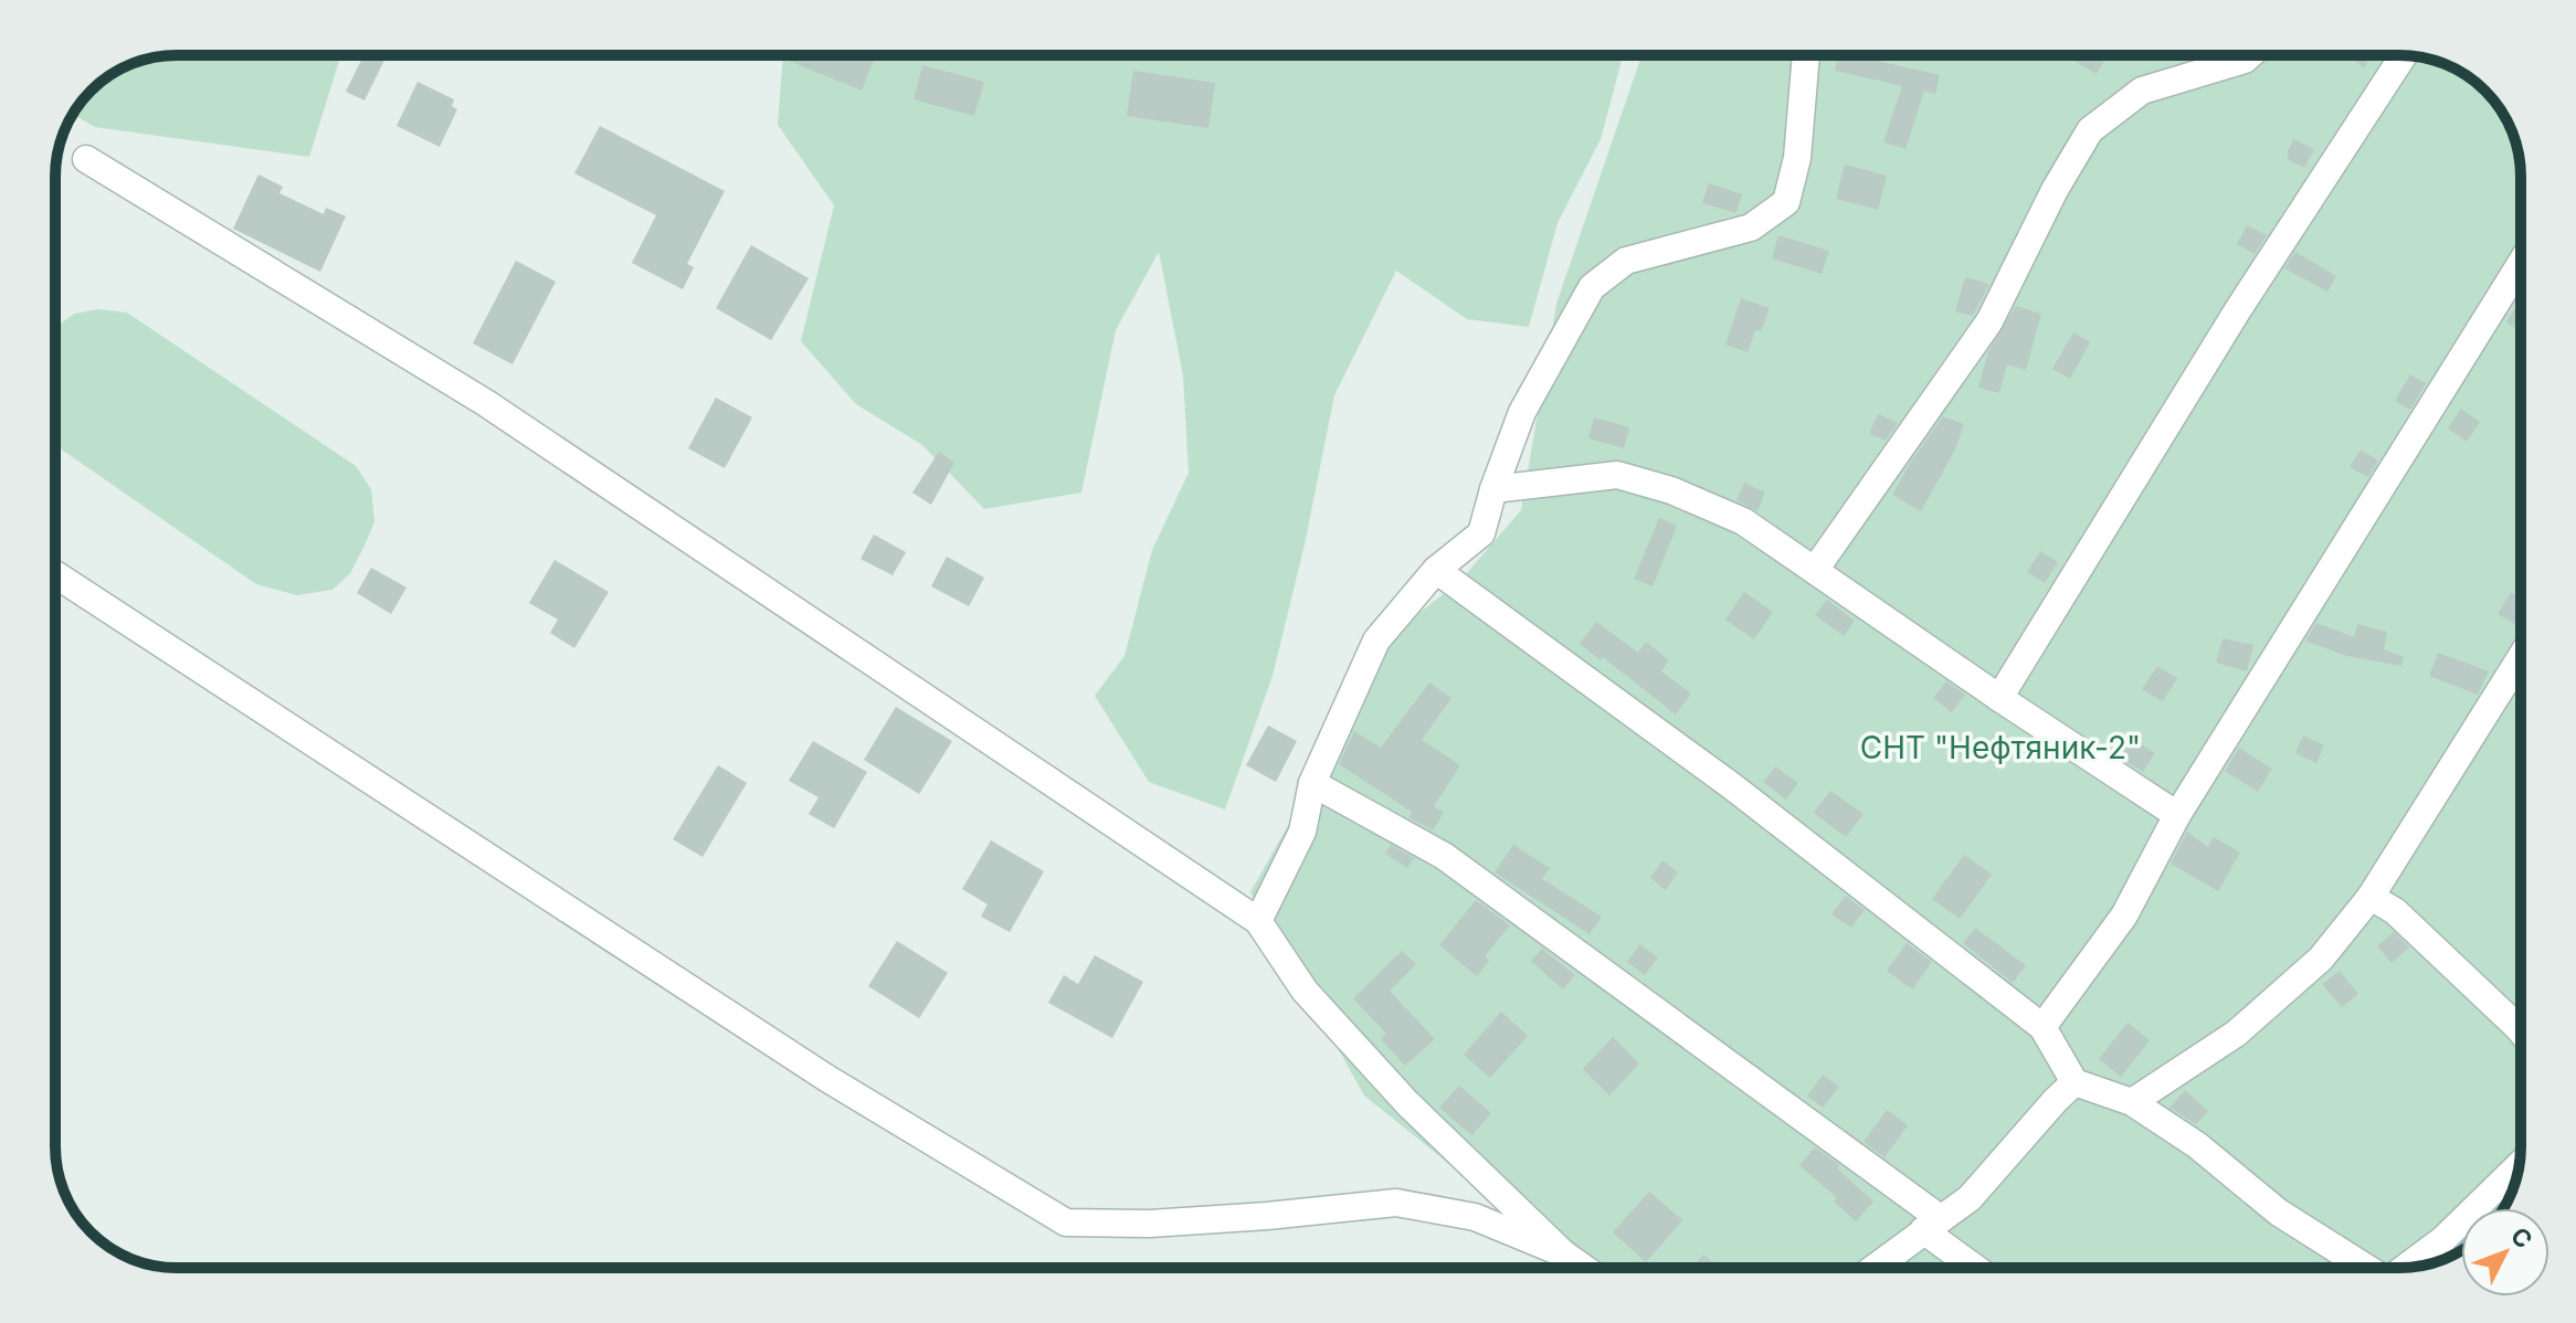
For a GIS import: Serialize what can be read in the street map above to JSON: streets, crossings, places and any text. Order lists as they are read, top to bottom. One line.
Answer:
{"parks":["СНТ \"Нефтяник-2\""],"north":"top right"}
